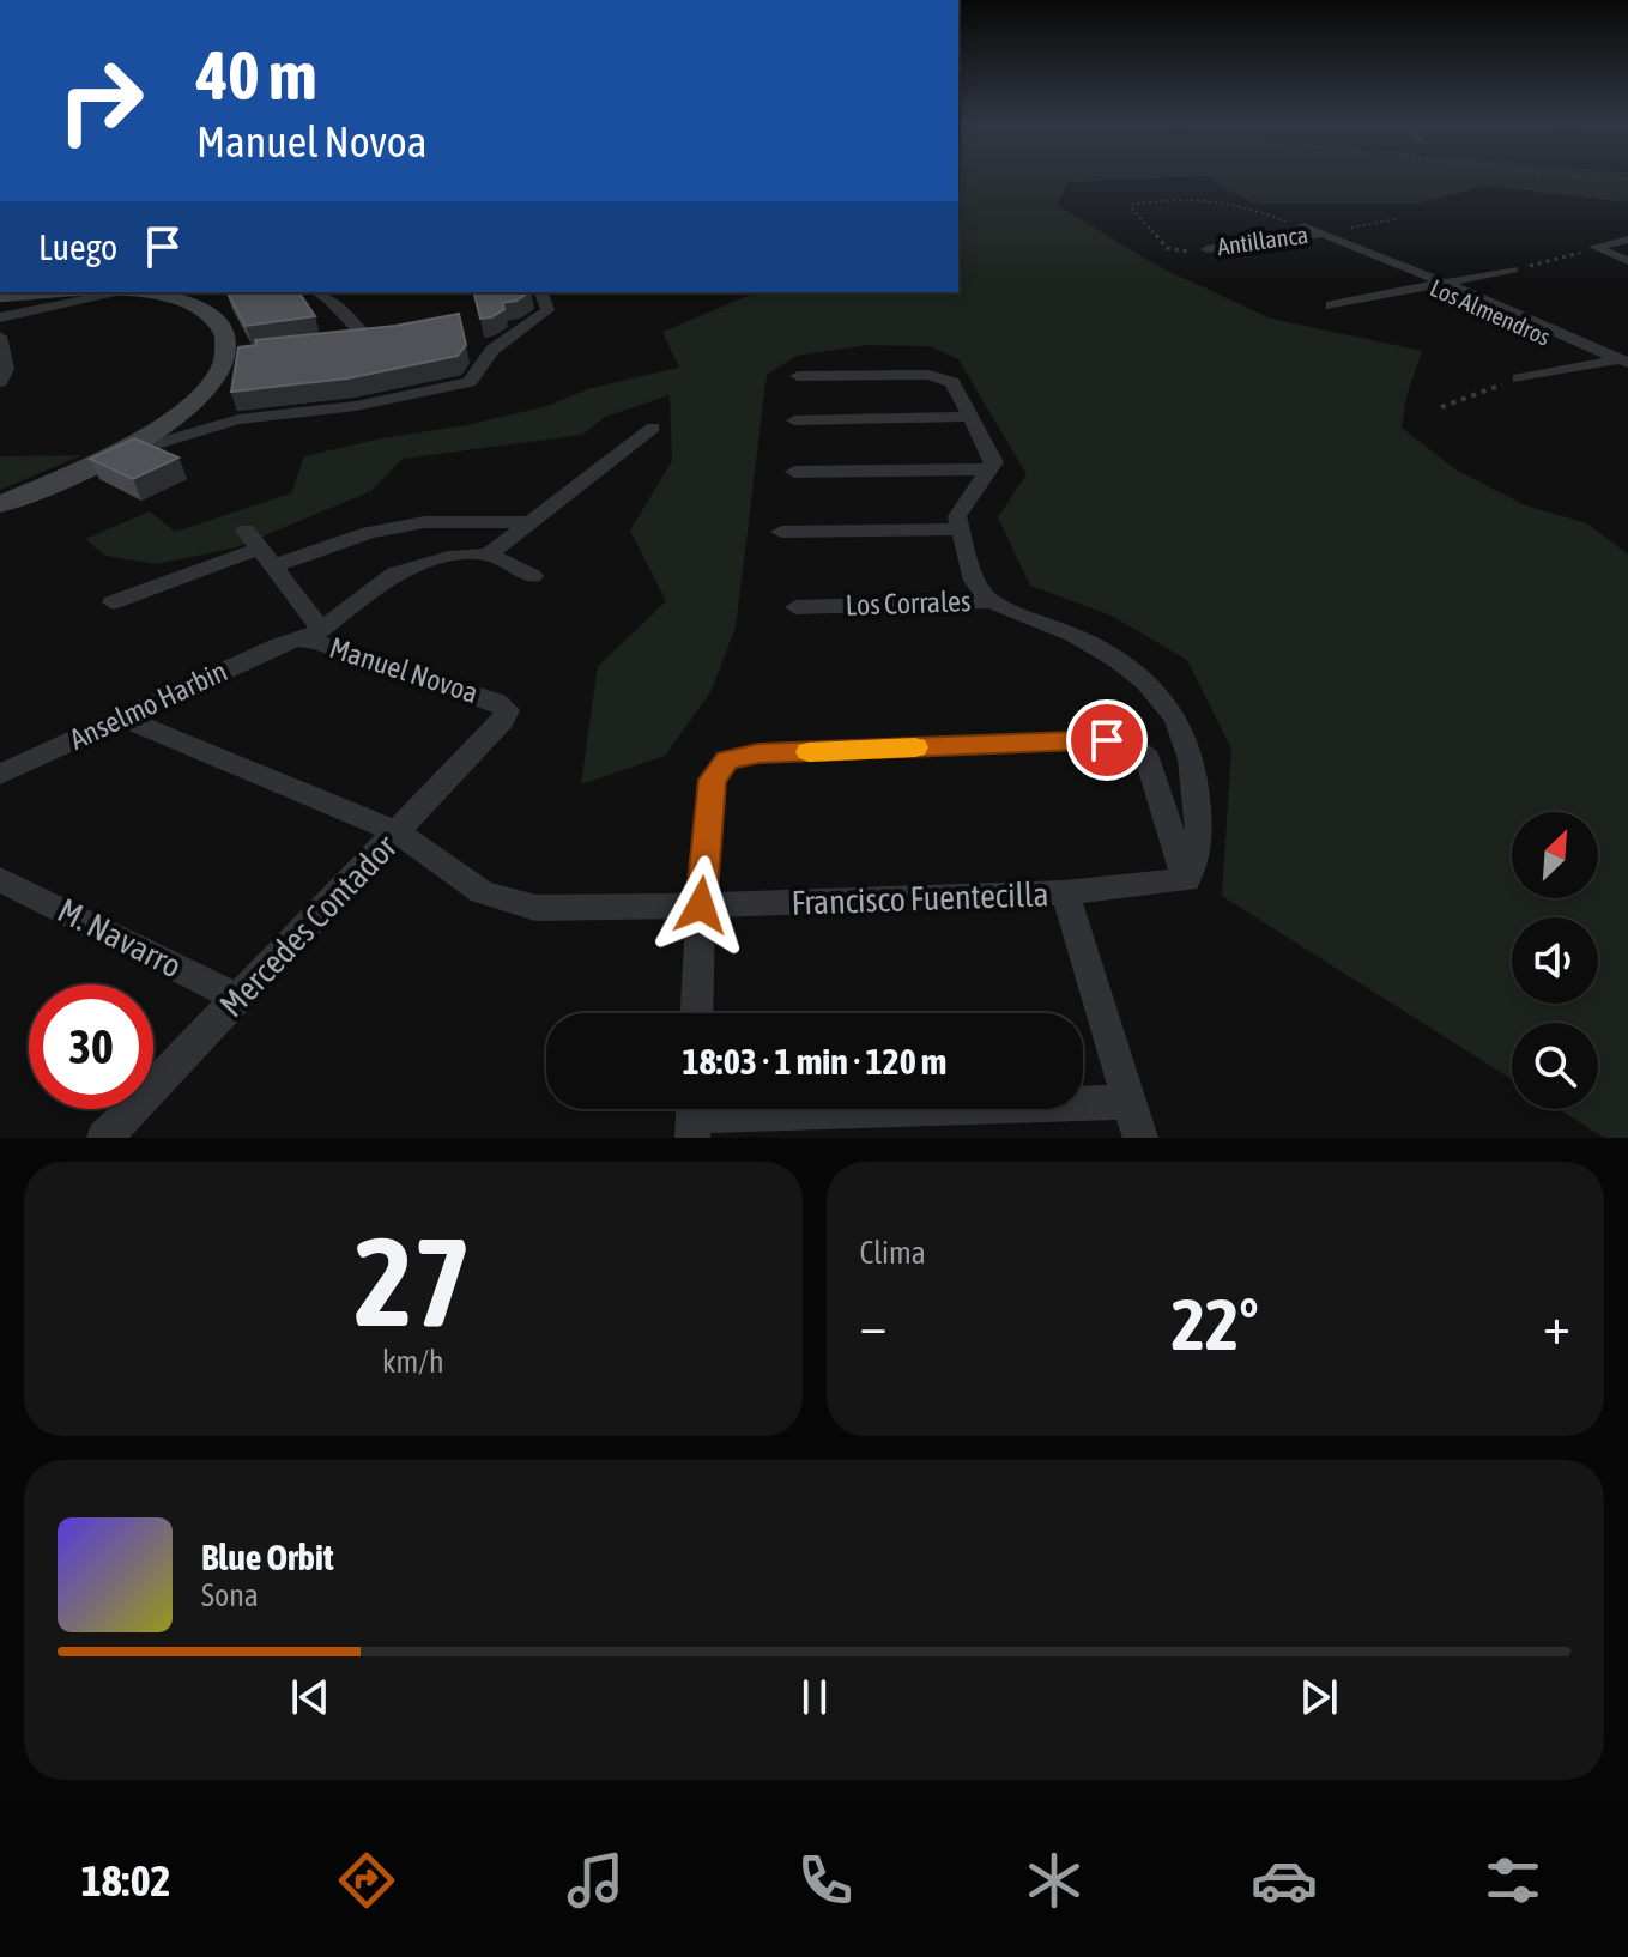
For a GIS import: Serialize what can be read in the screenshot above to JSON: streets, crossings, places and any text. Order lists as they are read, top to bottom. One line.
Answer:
{"streets":{"street":["Antillanca","Los Almendros","Los Corrales","Manuel Novoa","Anselmo Harbin","Francisco Fuentecilla","Mercedes Contador","M. Navarro"]},"crossings":[["Antillanca","Los Almendros"],["Manuel Novoa","Anselmo Harbin"],["Manuel Novoa","Mercedes Contador"],["Anselmo Harbin","Francisco Fuentecilla"],["Francisco Fuentecilla","Mercedes Contador"],["Mercedes Contador","M. Navarro"]],"north":"top right","page":{"turn":["40 m","Manuel Novoa"],"then":"Luego","limit":"30","trip":"18:03 · 1 min · 120 m","tile":[["27","km/h"],"Clima"],"heat":["−","22°","+"],"song":["Blue Orbit","Sona"],"tabs":"18:02"}}
